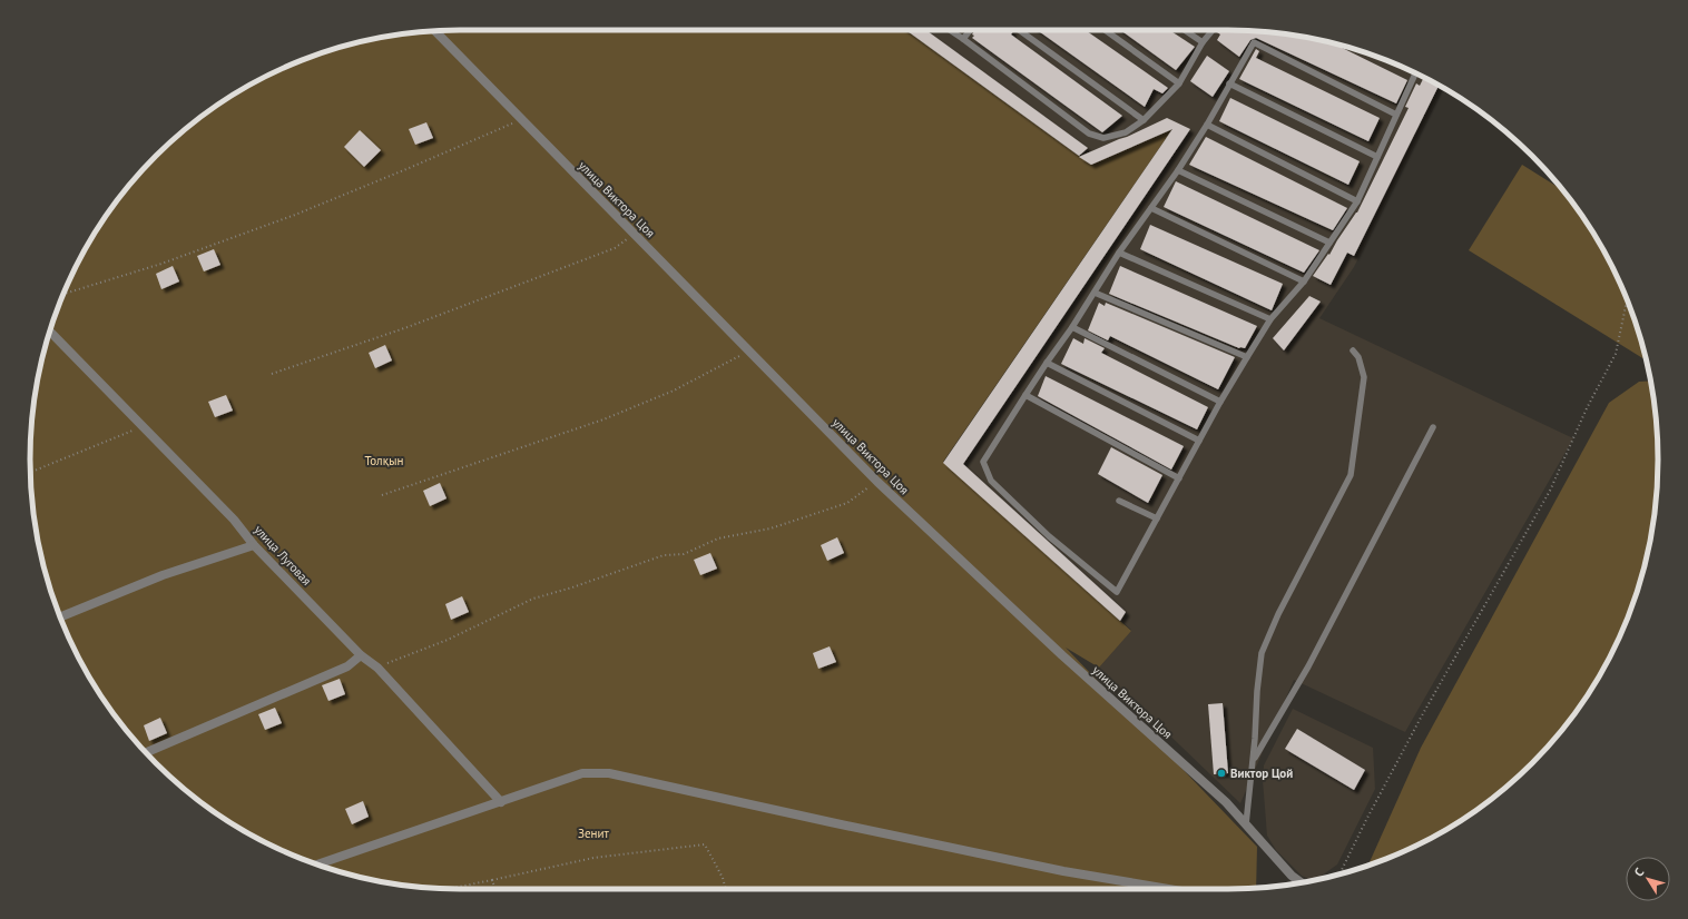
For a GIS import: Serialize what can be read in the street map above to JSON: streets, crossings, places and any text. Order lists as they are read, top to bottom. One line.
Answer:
{"streets":{"street":["улица Виктора Цоя","улица Луговая"]},"parks":["Толқын","Зенит"],"places":["Виктор Цой"],"north":"top left"}
